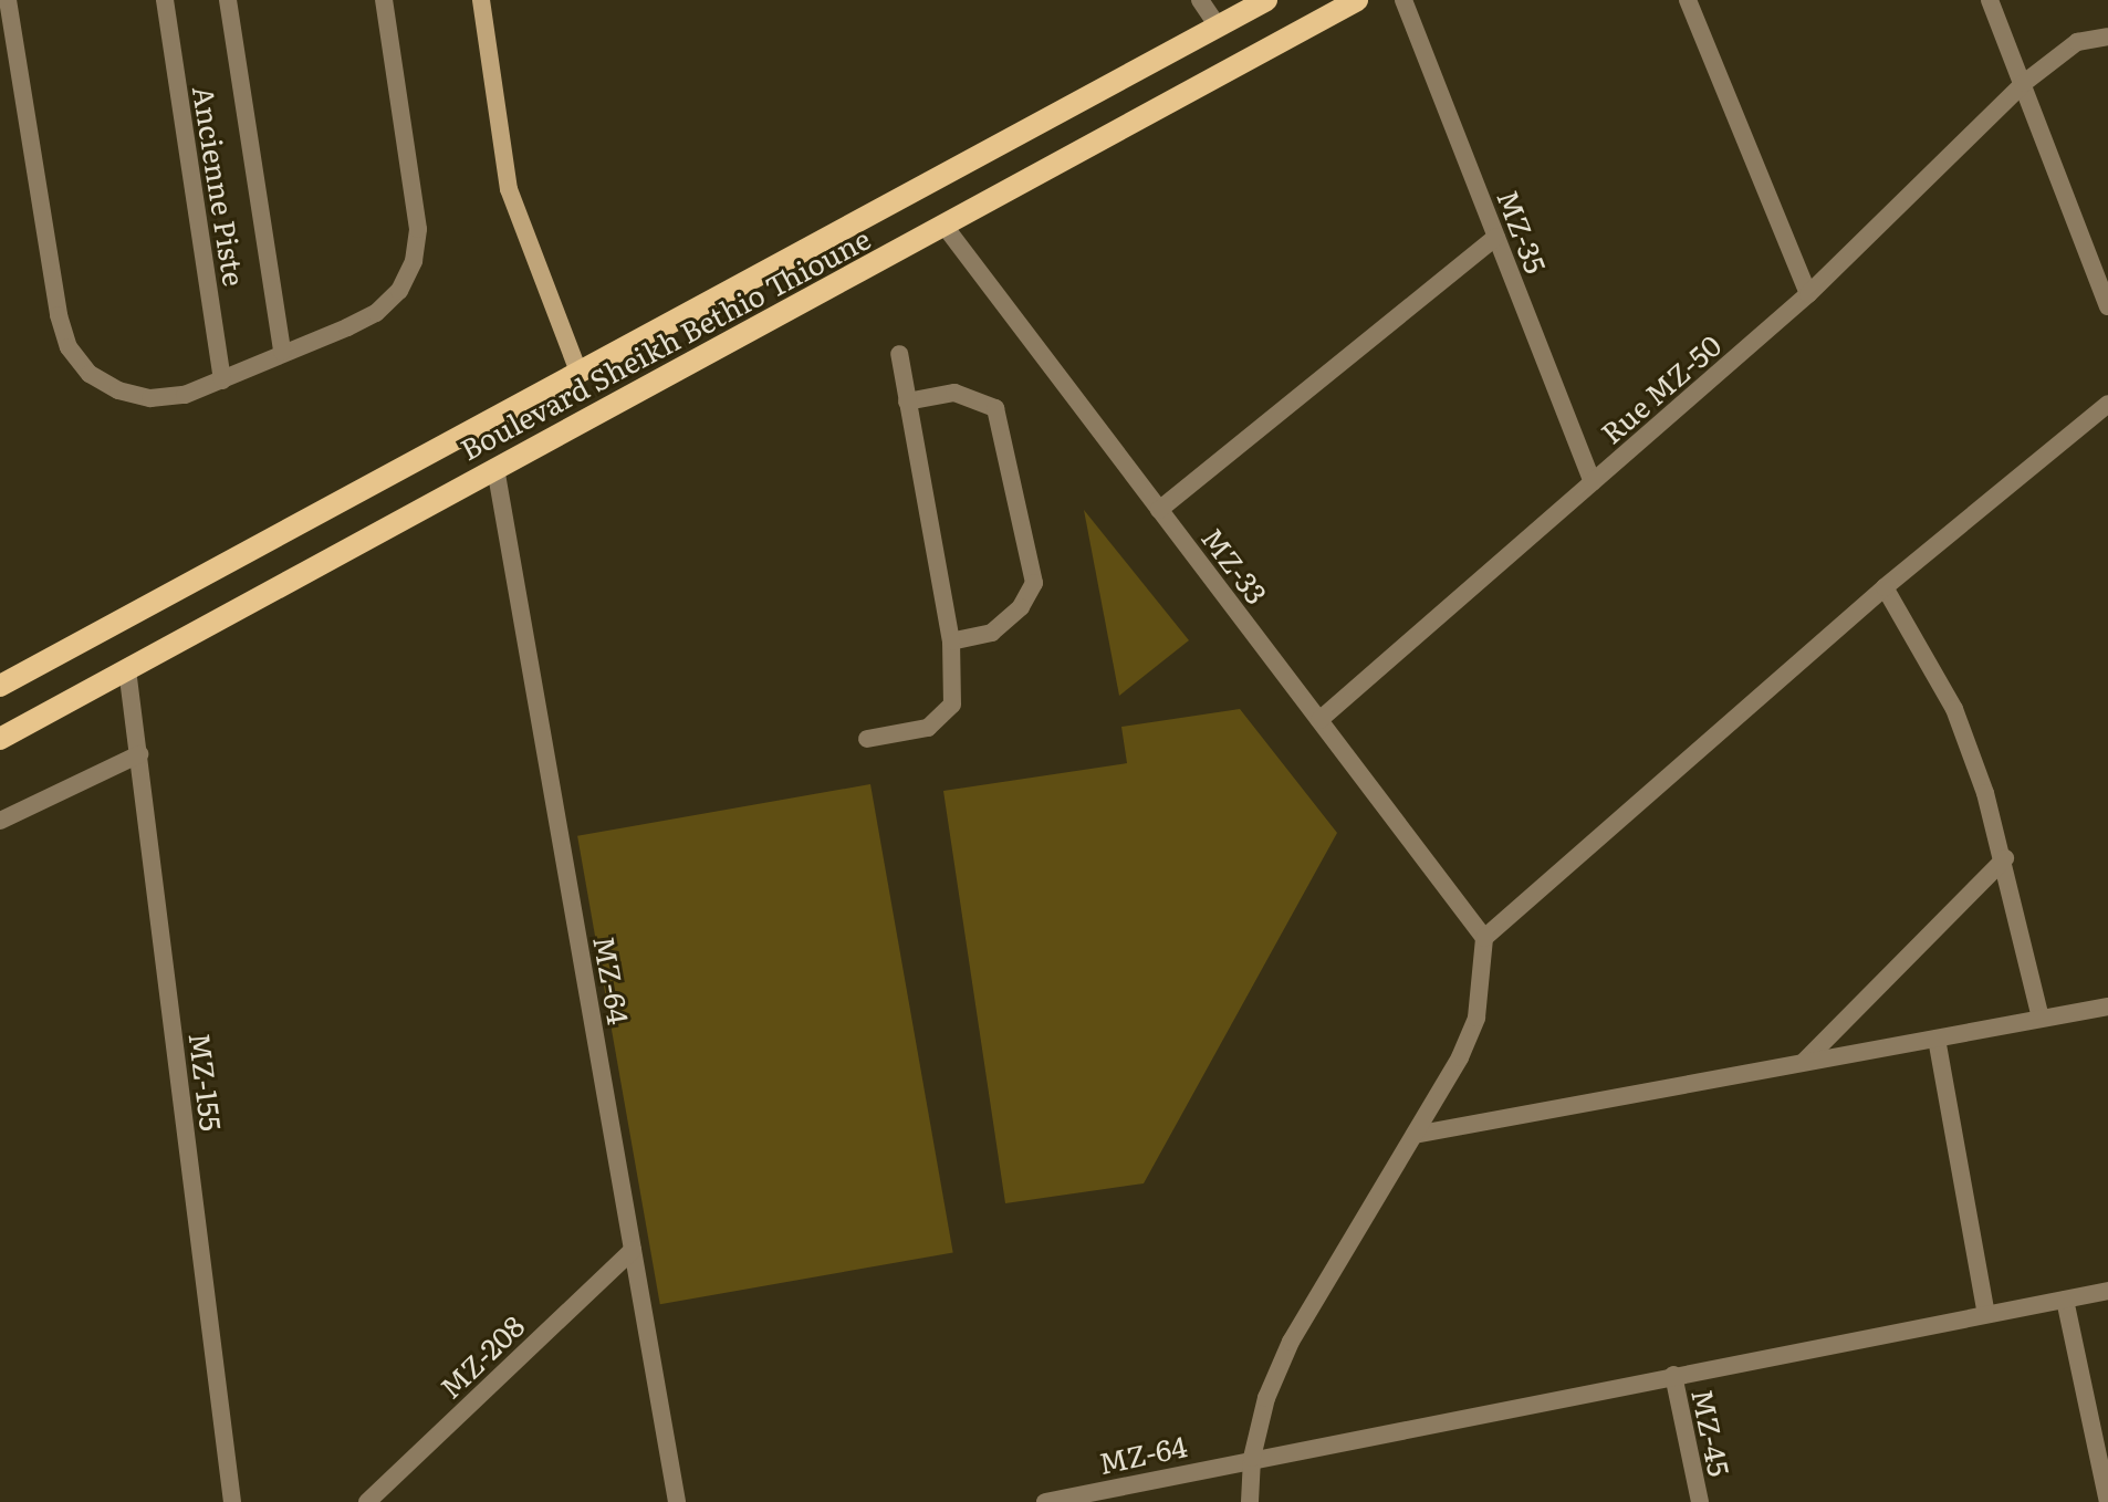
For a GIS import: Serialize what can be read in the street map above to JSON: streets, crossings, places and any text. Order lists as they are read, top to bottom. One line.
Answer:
{"streets":{"main road":["Boulevard Sheikh Bethio Thioune"],"street":["Ancienne Piste","MZ-35","Rue MZ-50","MZ-33","MZ-64","MZ-155","MZ-208","MZ-45"]},"crossings":[["MZ-35","Rue MZ-50"],["Boulevard Sheikh Bethio Thioune","MZ-33"],["Boulevard Sheikh Bethio Thioune","MZ-64"],["Boulevard Sheikh Bethio Thioune","MZ-155"],["Rue MZ-50","MZ-33"],["MZ-64","MZ-208"],["MZ-64","MZ-45"]]}
